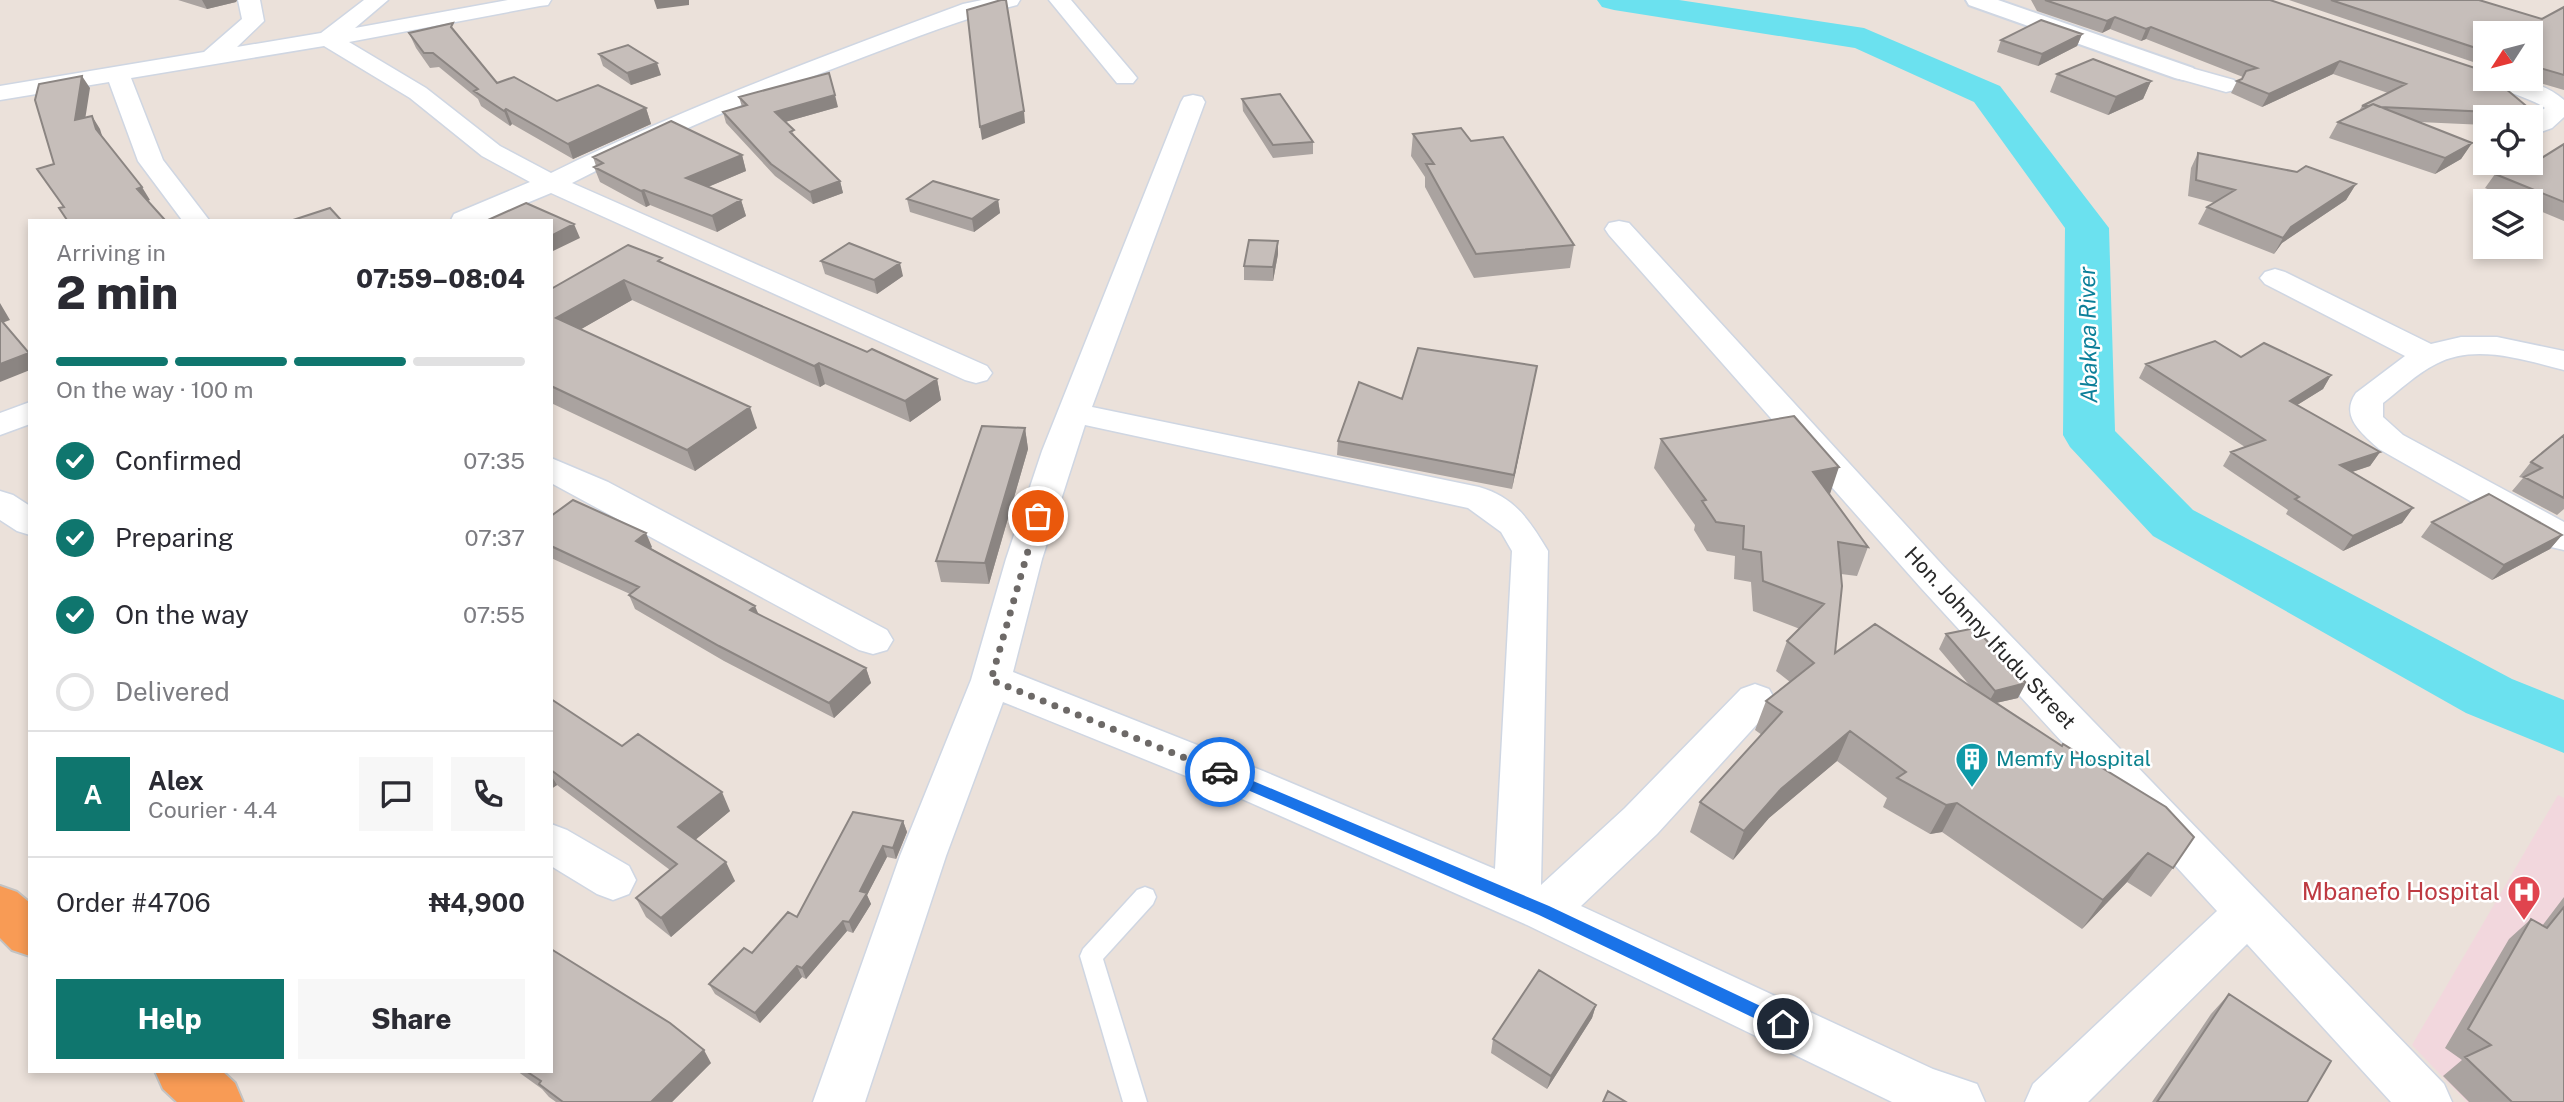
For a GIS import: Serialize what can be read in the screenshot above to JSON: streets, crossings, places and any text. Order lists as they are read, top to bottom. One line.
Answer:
{"streets":{"street":["Hon. Johnny Ifudu Street"]},"water":["Abakpa River"],"places":{"building":["Memfy Hospital"],"hospital":["Mbanefo Hospital"]},"north":"bottom left","page":{"heading":["2 min","Arriving in","07:59–08:04"],"panel":["Alex","Courier · 4.4","Order #4706","₦4,900"],"bar":"On the way · 100 m","list":[["Confirmed","07:35"],["Preparing","07:37"],["On the way","07:55"],"Delivered"],"round":"A","buttons":["Help","Share"]}}
